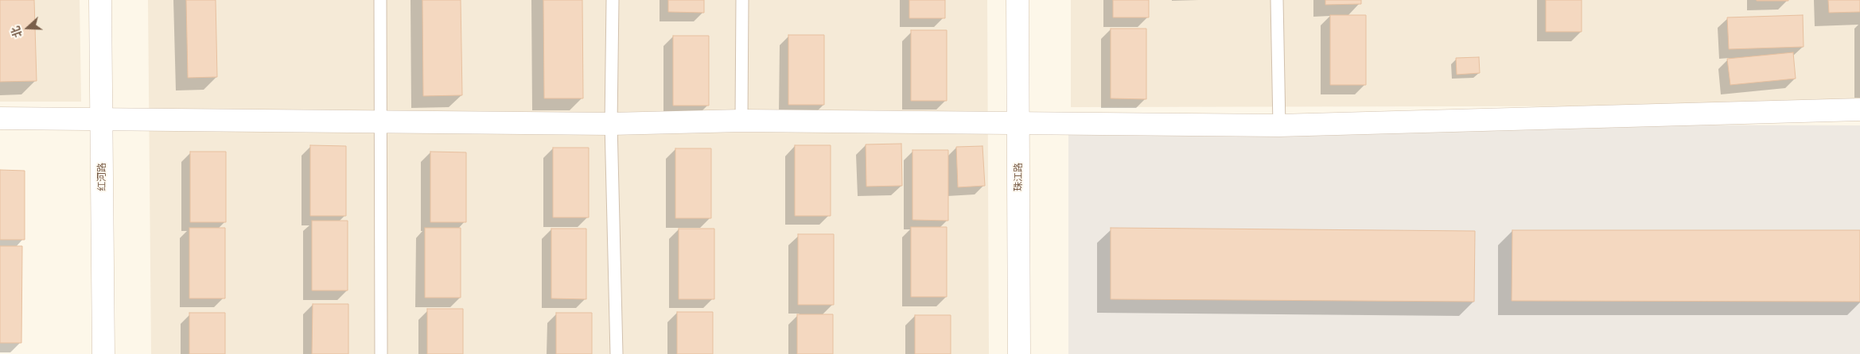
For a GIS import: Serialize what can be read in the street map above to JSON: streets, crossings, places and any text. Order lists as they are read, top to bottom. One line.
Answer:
{"streets":{"street":["红河路","珠江路"]},"north":"left"}
